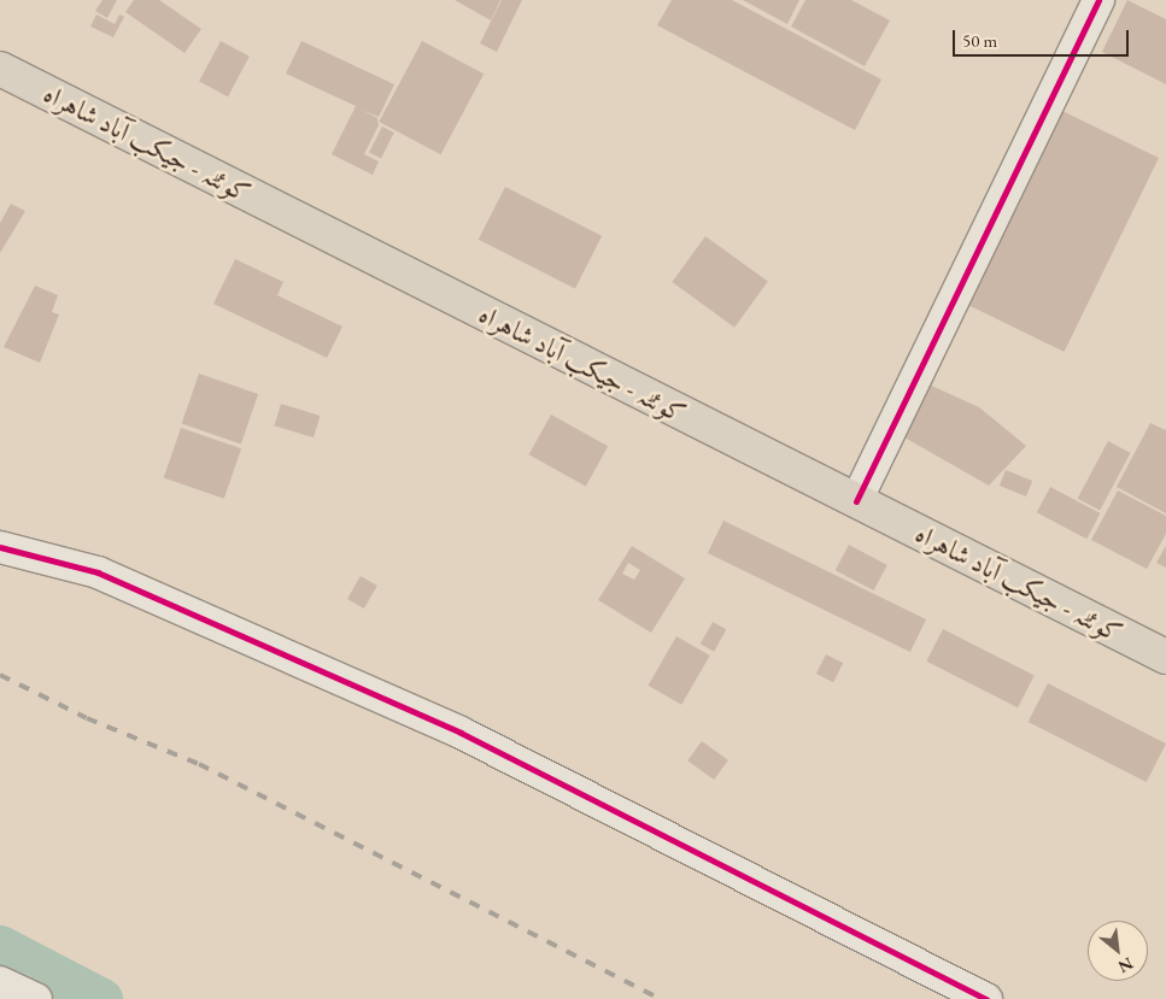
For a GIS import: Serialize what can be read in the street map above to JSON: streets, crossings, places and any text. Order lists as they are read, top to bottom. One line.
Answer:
{"streets":{"highway":["کوئٹہ - جیکب آباد شاہراہ"]},"scale_bar":"50 m","north":"bottom right"}
